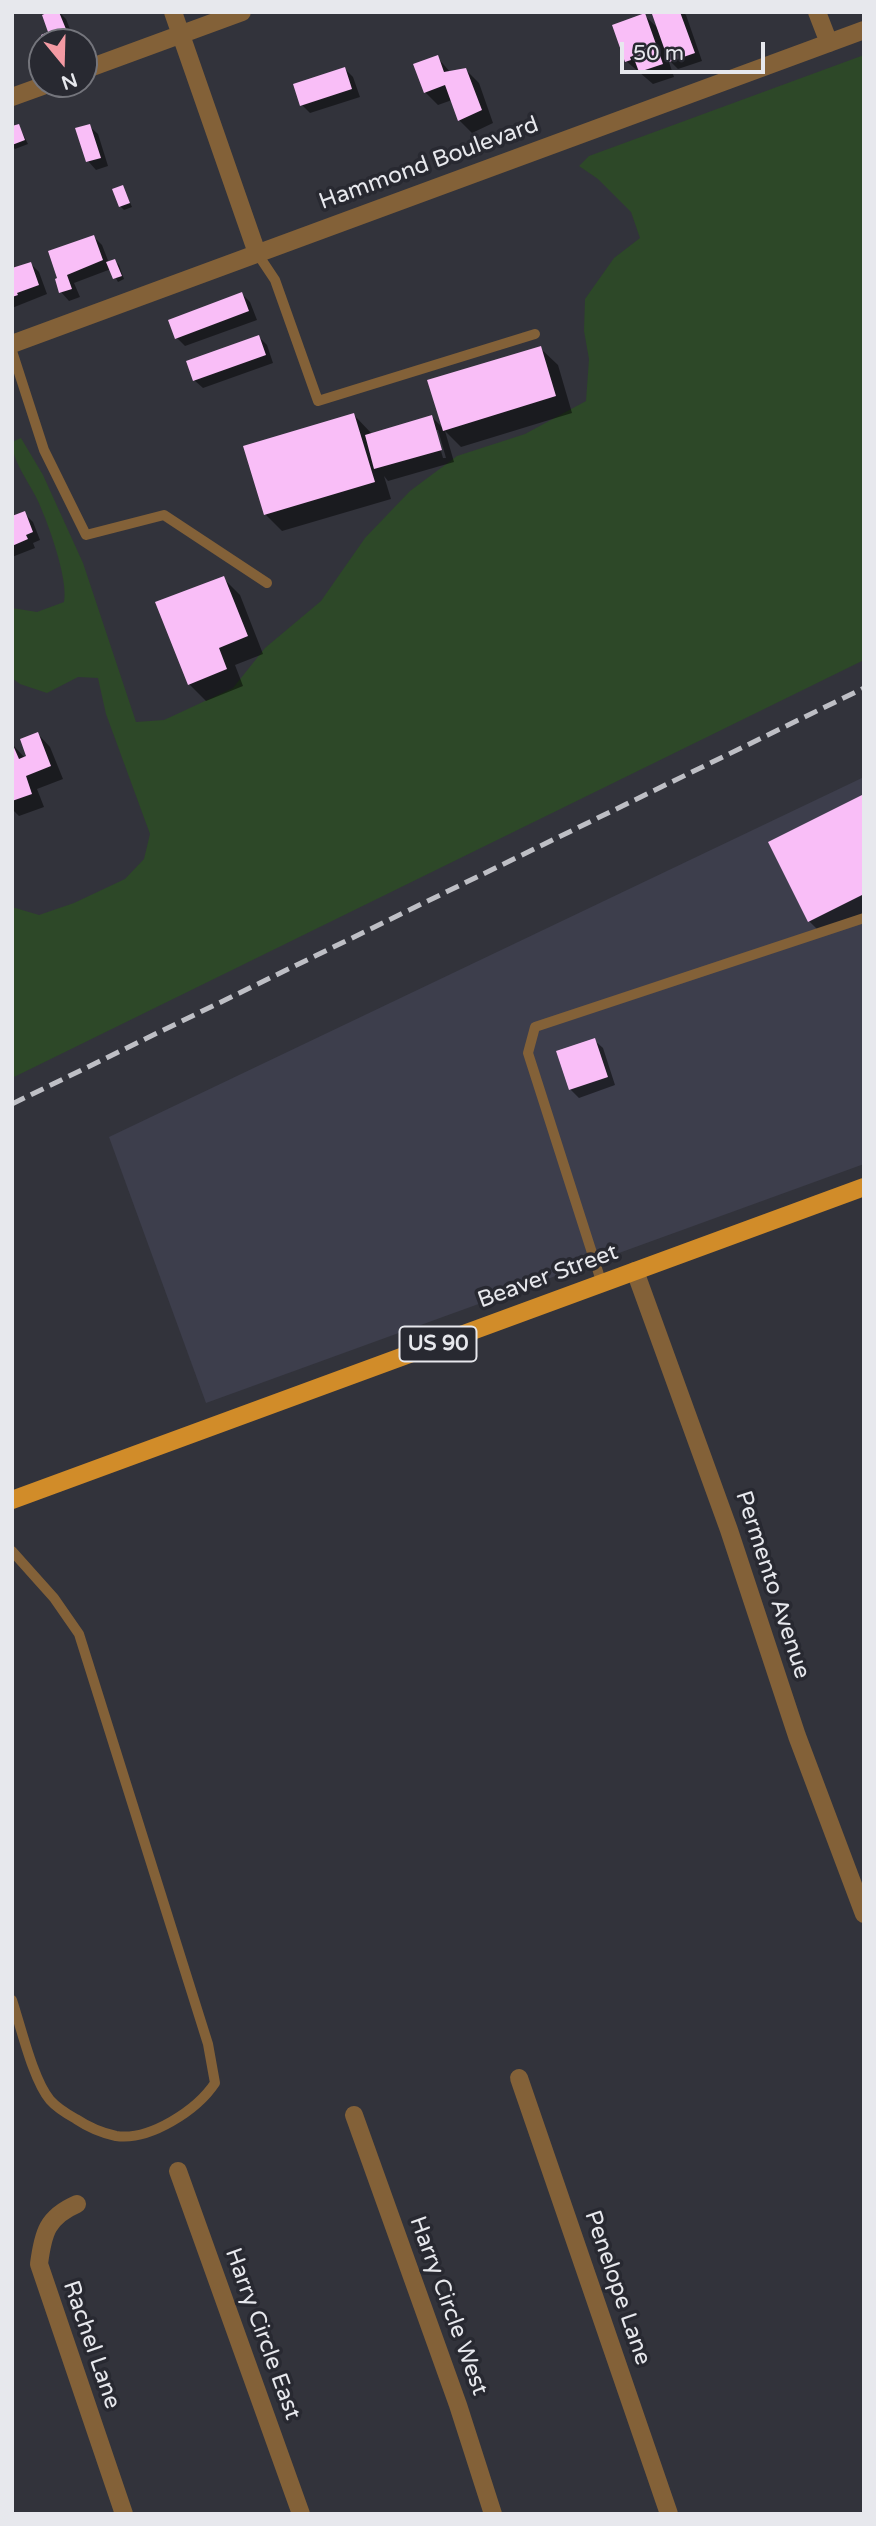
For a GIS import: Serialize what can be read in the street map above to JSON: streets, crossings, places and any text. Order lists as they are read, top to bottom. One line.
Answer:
{"streets":{"main road":["Beaver Street","US 90"],"street":["Hammond Boulevard","Permento Avenue","Penelope Lane","Harry Circle West","Harry Circle East","Rachel Lane"]},"crossings":[["Beaver Street","Permento Avenue"]],"scale_bar":"50 m","north":"bottom"}
